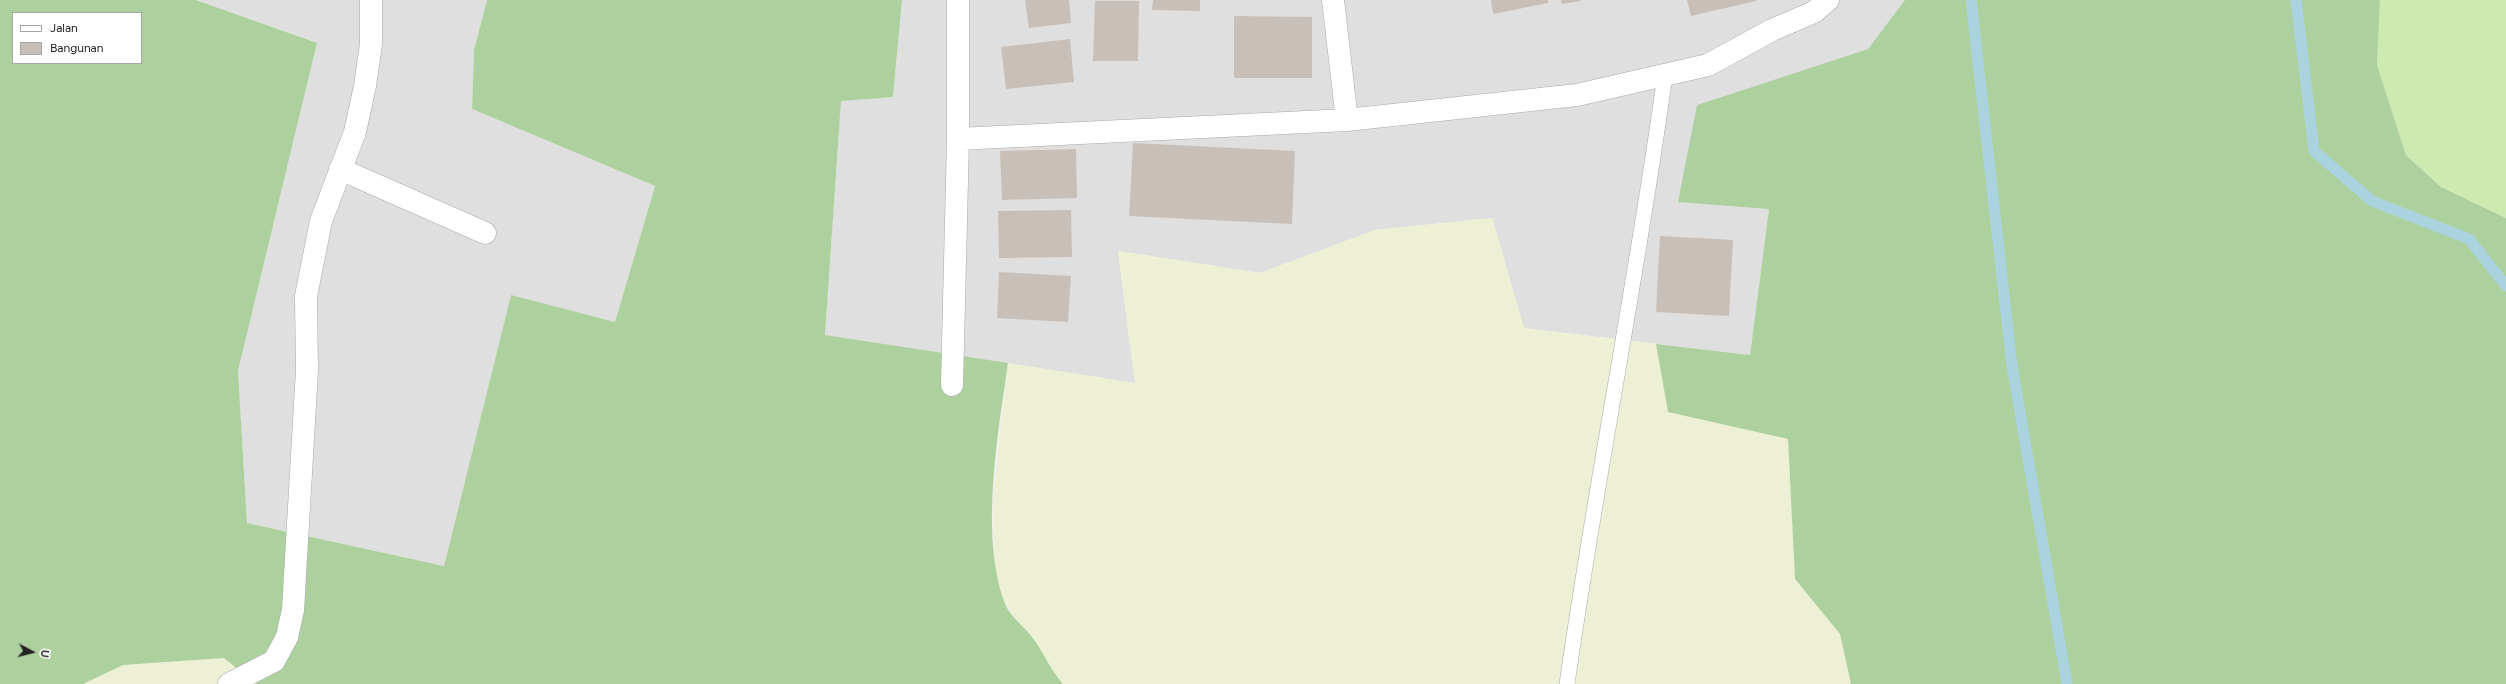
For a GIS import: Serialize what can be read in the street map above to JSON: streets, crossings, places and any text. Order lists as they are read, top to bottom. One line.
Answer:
{"legend":["Jalan","Bangunan"],"north":"right"}
